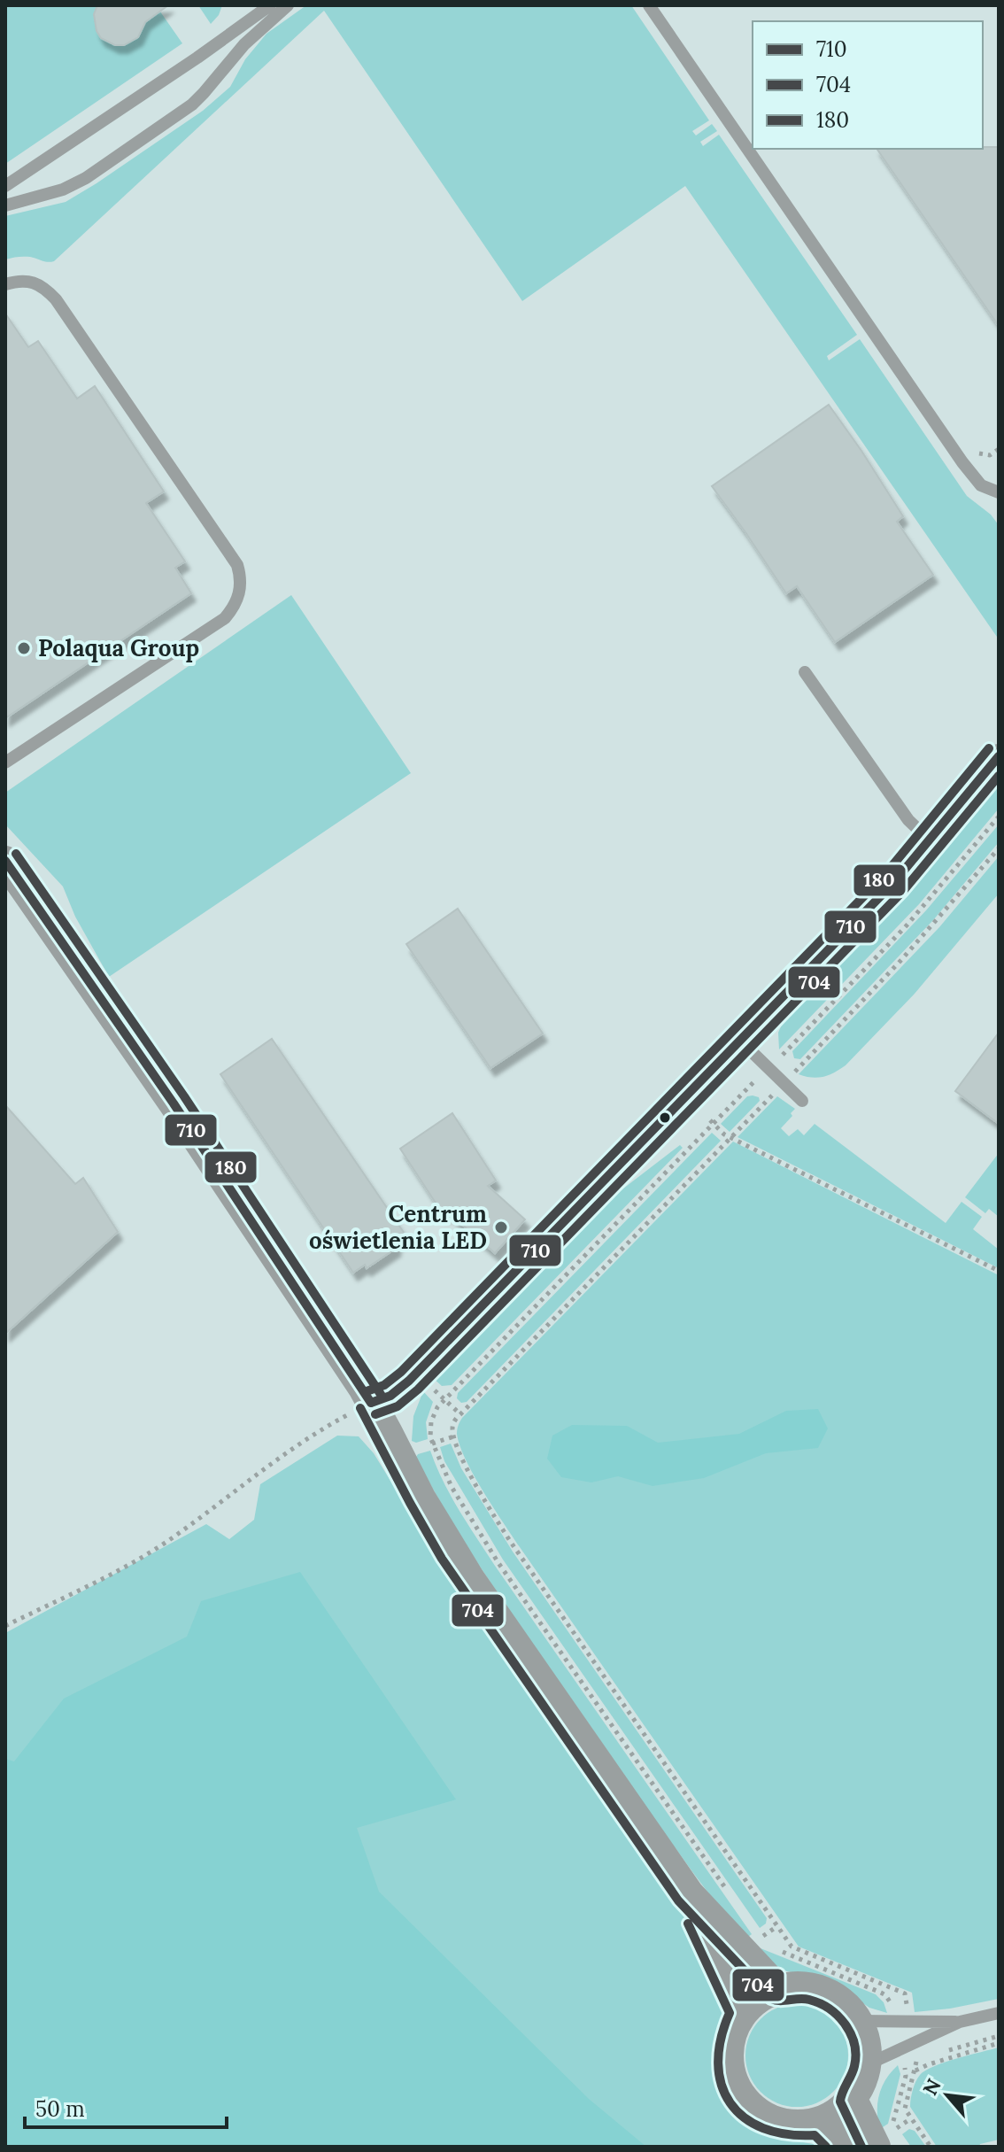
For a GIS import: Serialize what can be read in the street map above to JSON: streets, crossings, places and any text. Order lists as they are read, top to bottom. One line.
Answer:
{"places":["Polaqua Group","Centrum oświetlenia LED"],"lines":["transit line 180","transit line 710","transit line 704"],"legend":["710","704","180"],"scale_bar":"50 m","north":"top left"}
